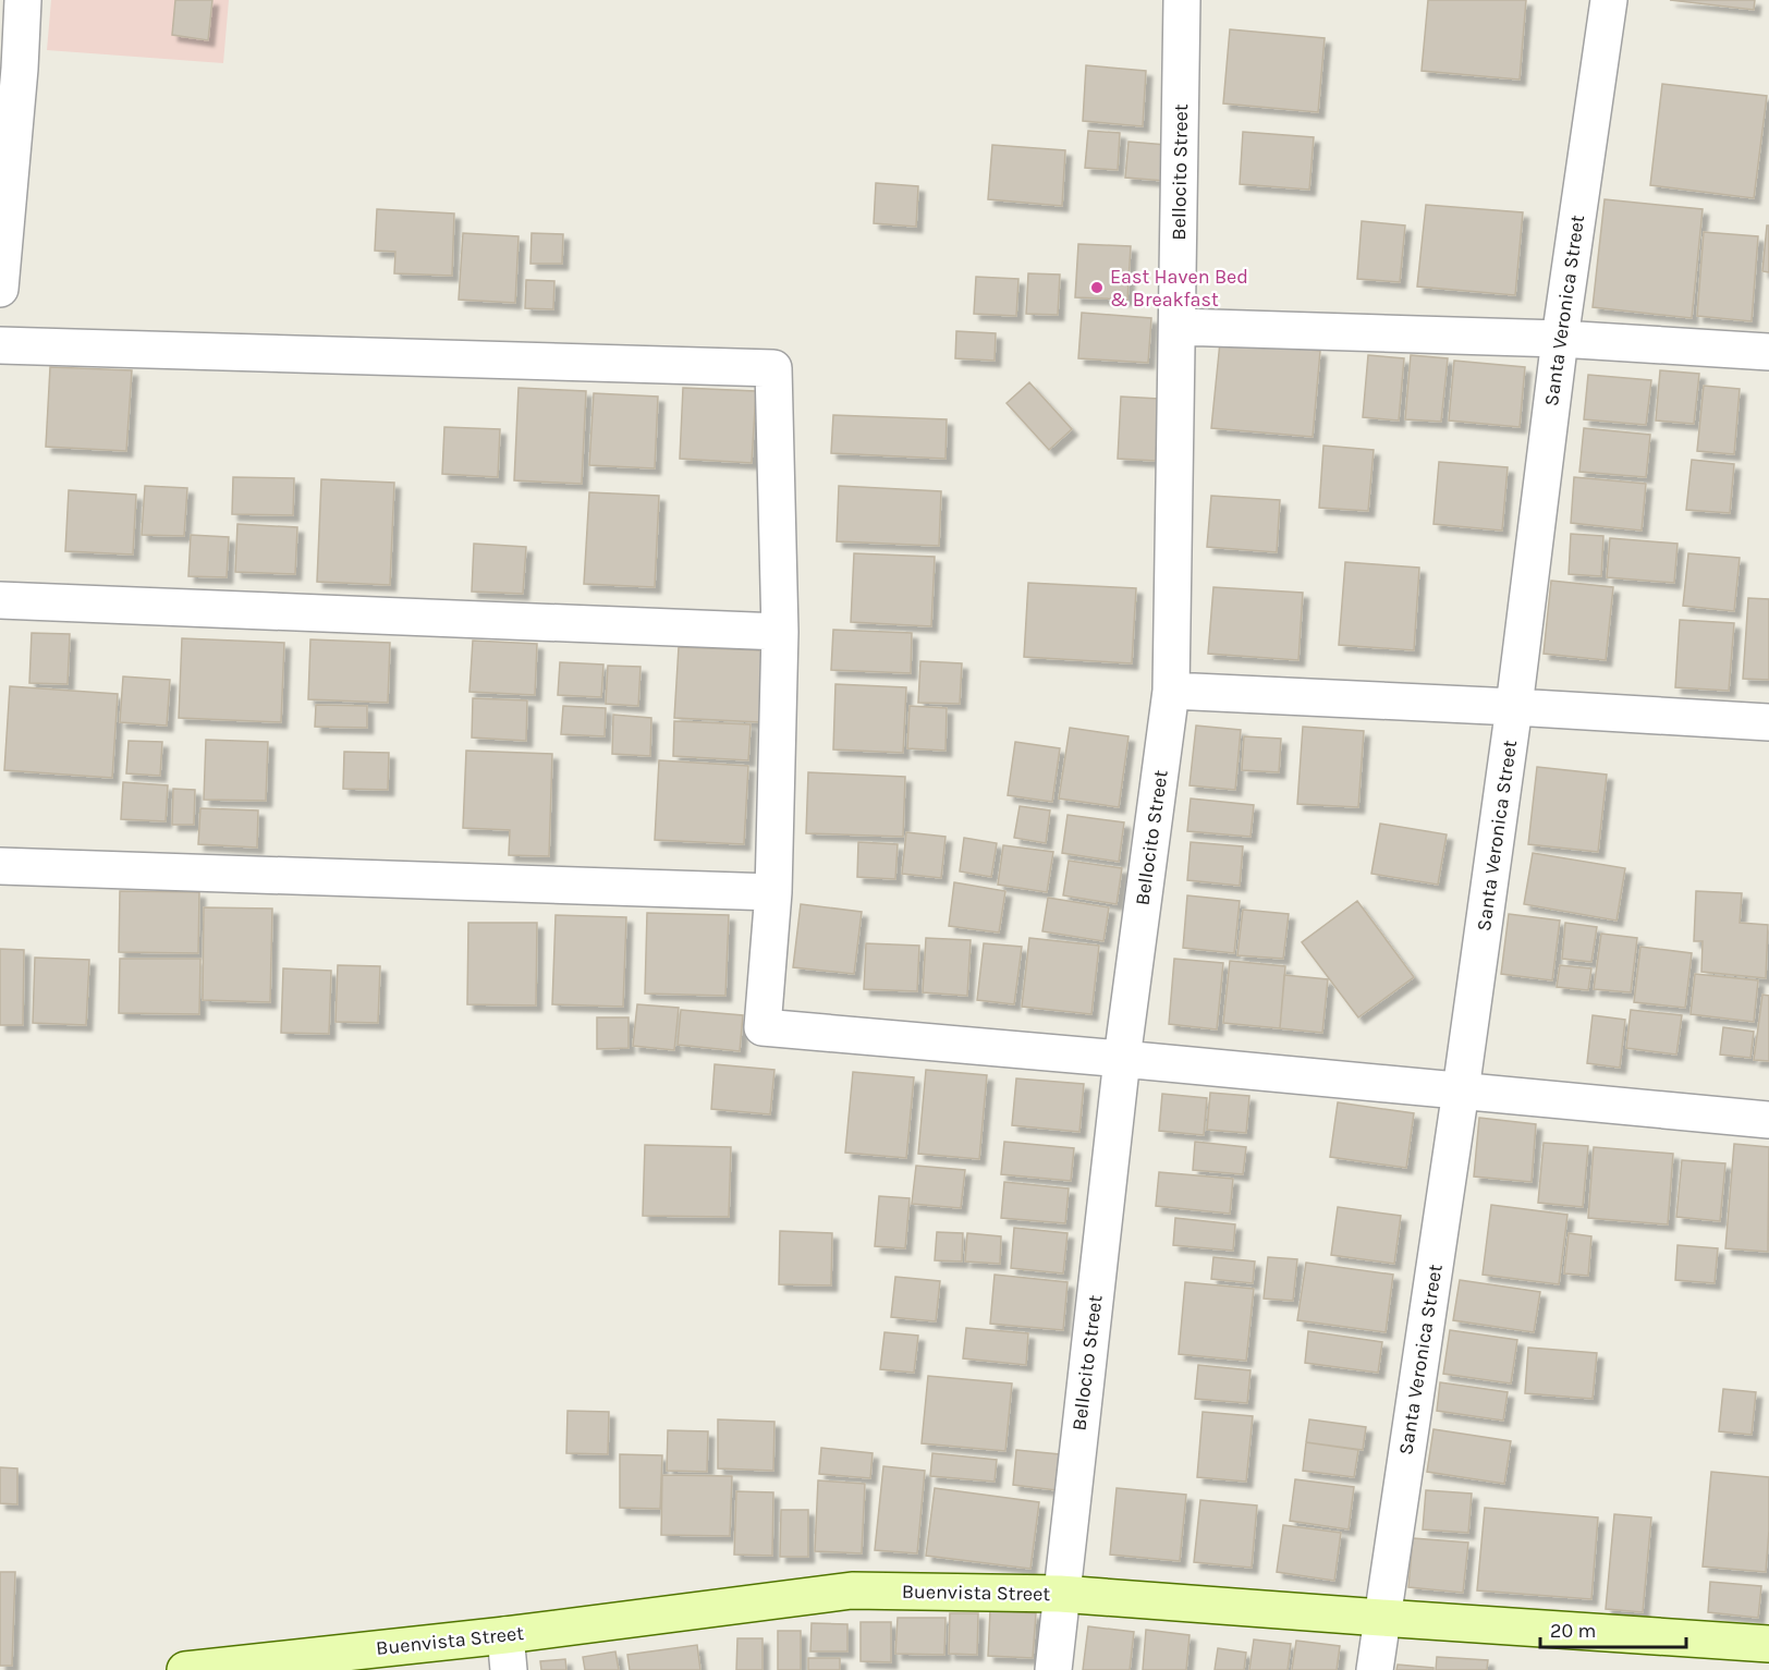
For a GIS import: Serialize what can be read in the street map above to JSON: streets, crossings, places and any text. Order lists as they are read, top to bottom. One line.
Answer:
{"streets":{"street":["Bellocito Street","Santa Veronica Street","Buenvista Street"]},"crossings":[["Bellocito Street","Buenvista Street"],["Santa Veronica Street","Buenvista Street"]],"places":["East Haven Bed & Breakfast"],"scale_bar":"20 m"}
